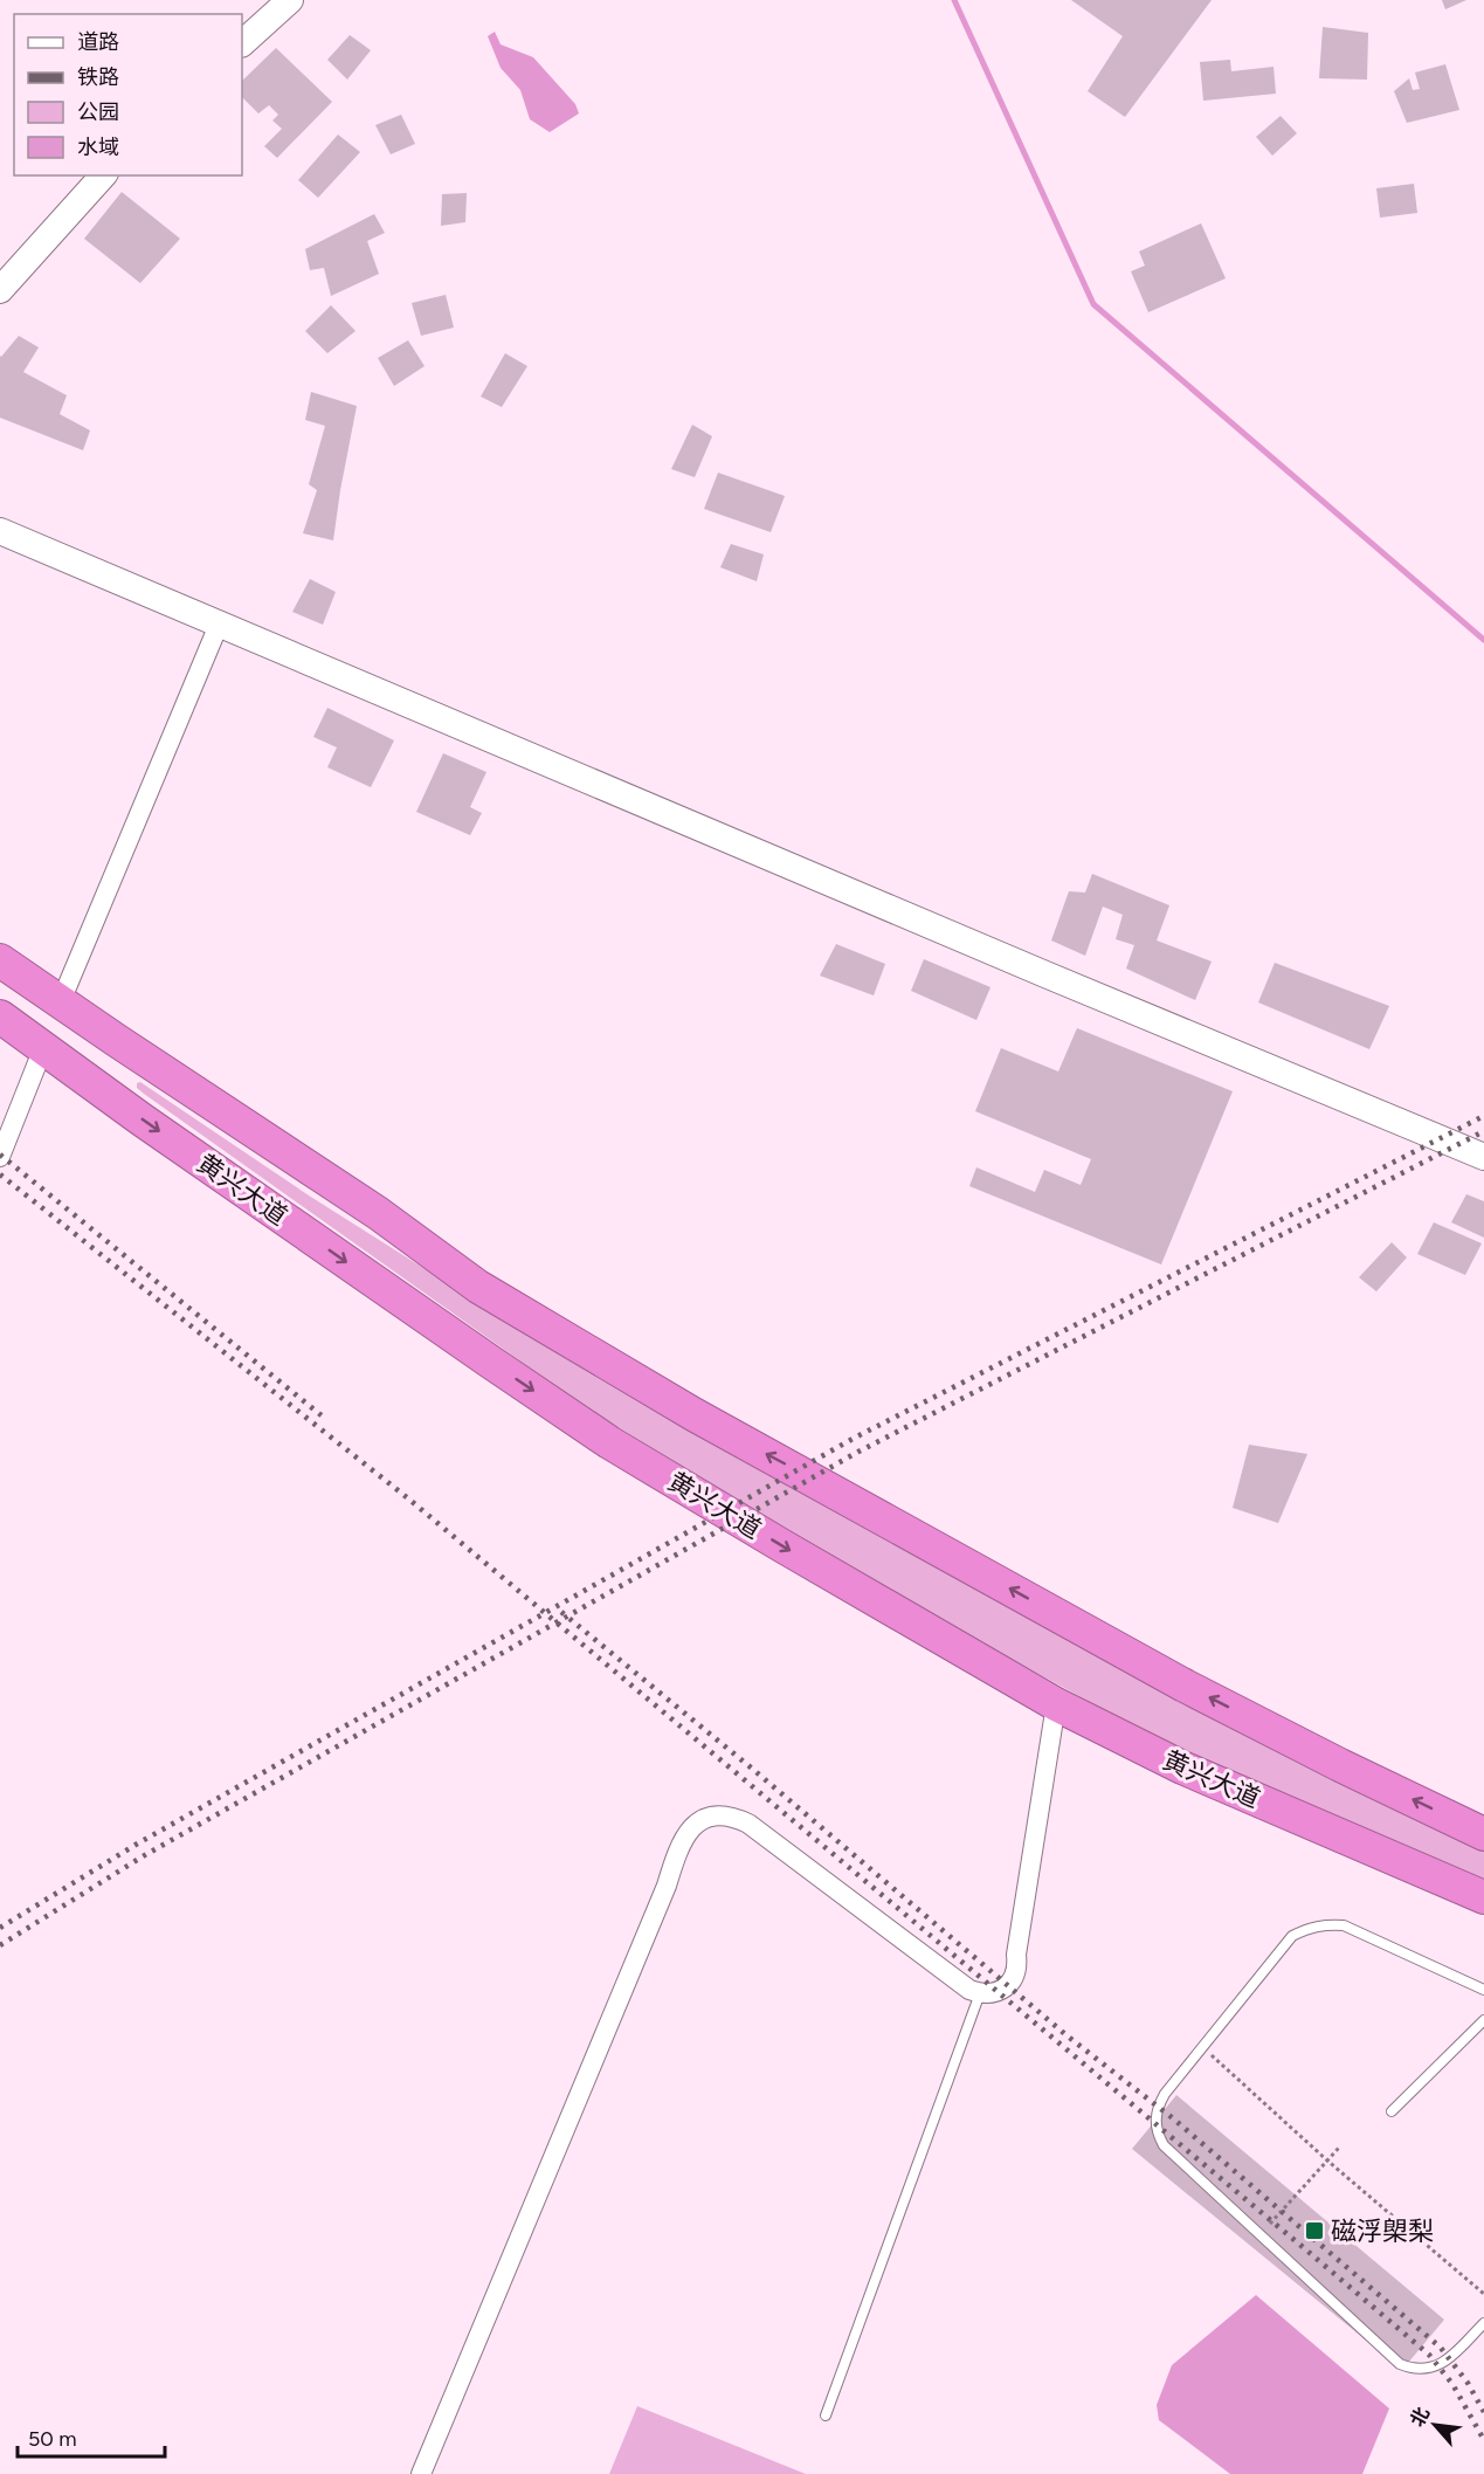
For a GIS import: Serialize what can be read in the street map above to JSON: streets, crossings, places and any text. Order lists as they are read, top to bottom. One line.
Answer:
{"streets":{"highway":["黄兴大道"]},"places":{"transit":["磁浮㮾梨"]},"legend":["道路","铁路","公园","水域"],"scale_bar":"50 m","north":"top left"}
